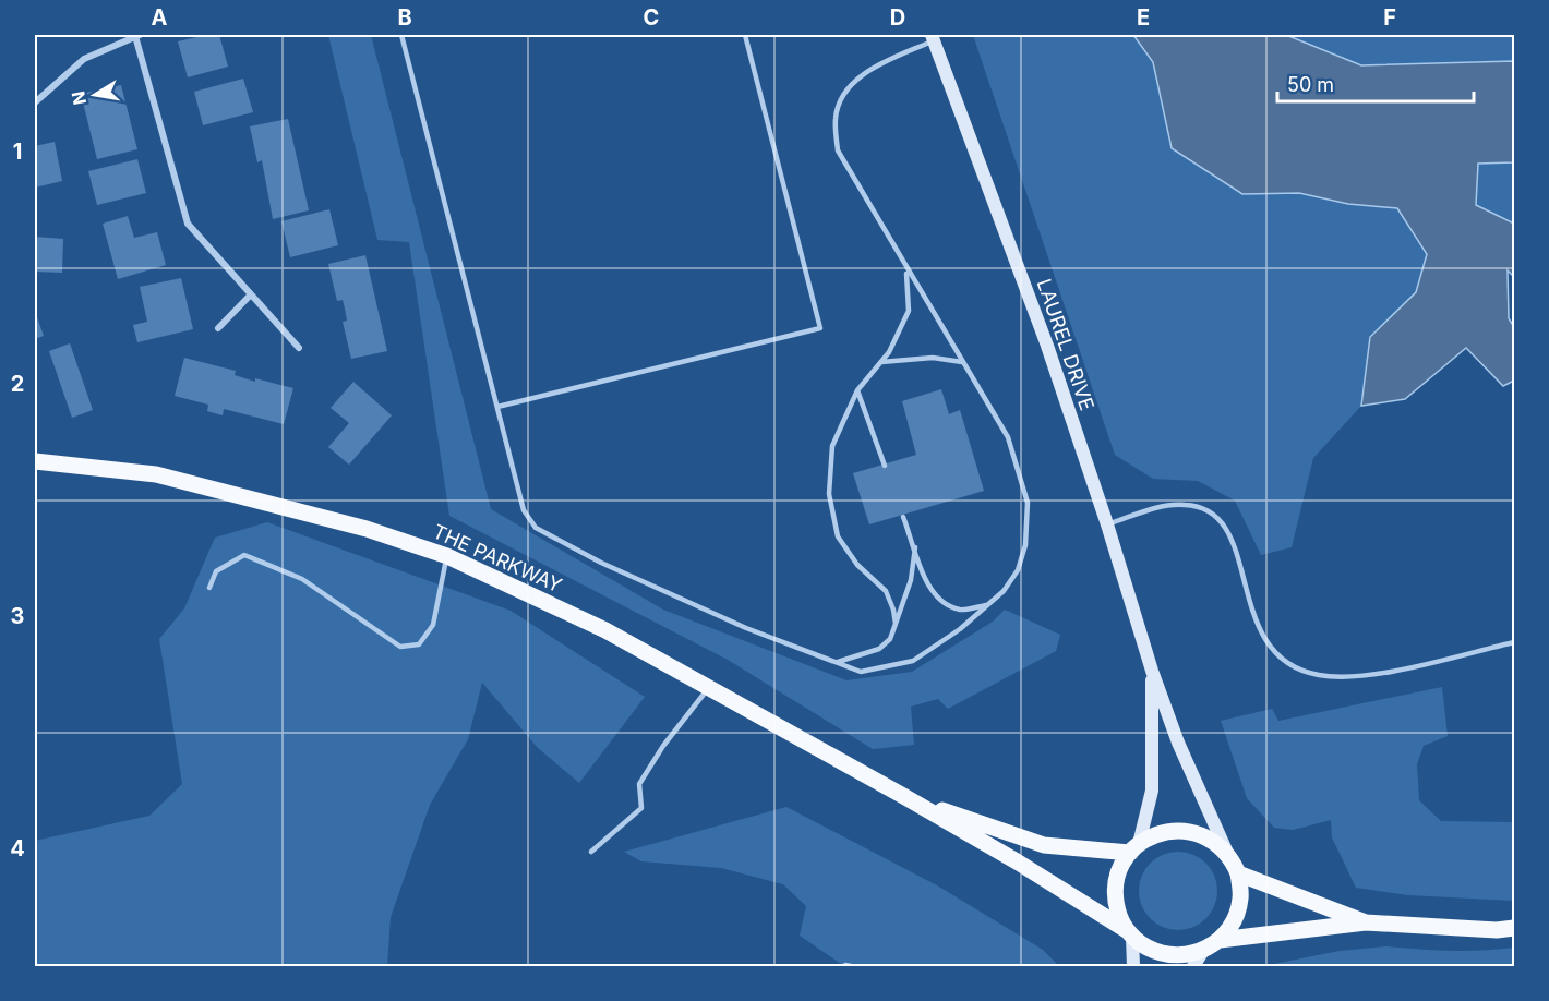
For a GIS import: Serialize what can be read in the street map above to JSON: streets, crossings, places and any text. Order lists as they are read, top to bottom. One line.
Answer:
{"streets":{"main road":["THE PARKWAY"],"street":["LAUREL DRIVE"]},"scale_bar":"50 m","north":"left","grid":{"columns":["A","B","C","D","E","F"],"rows":["1","2","3","4"]}}
